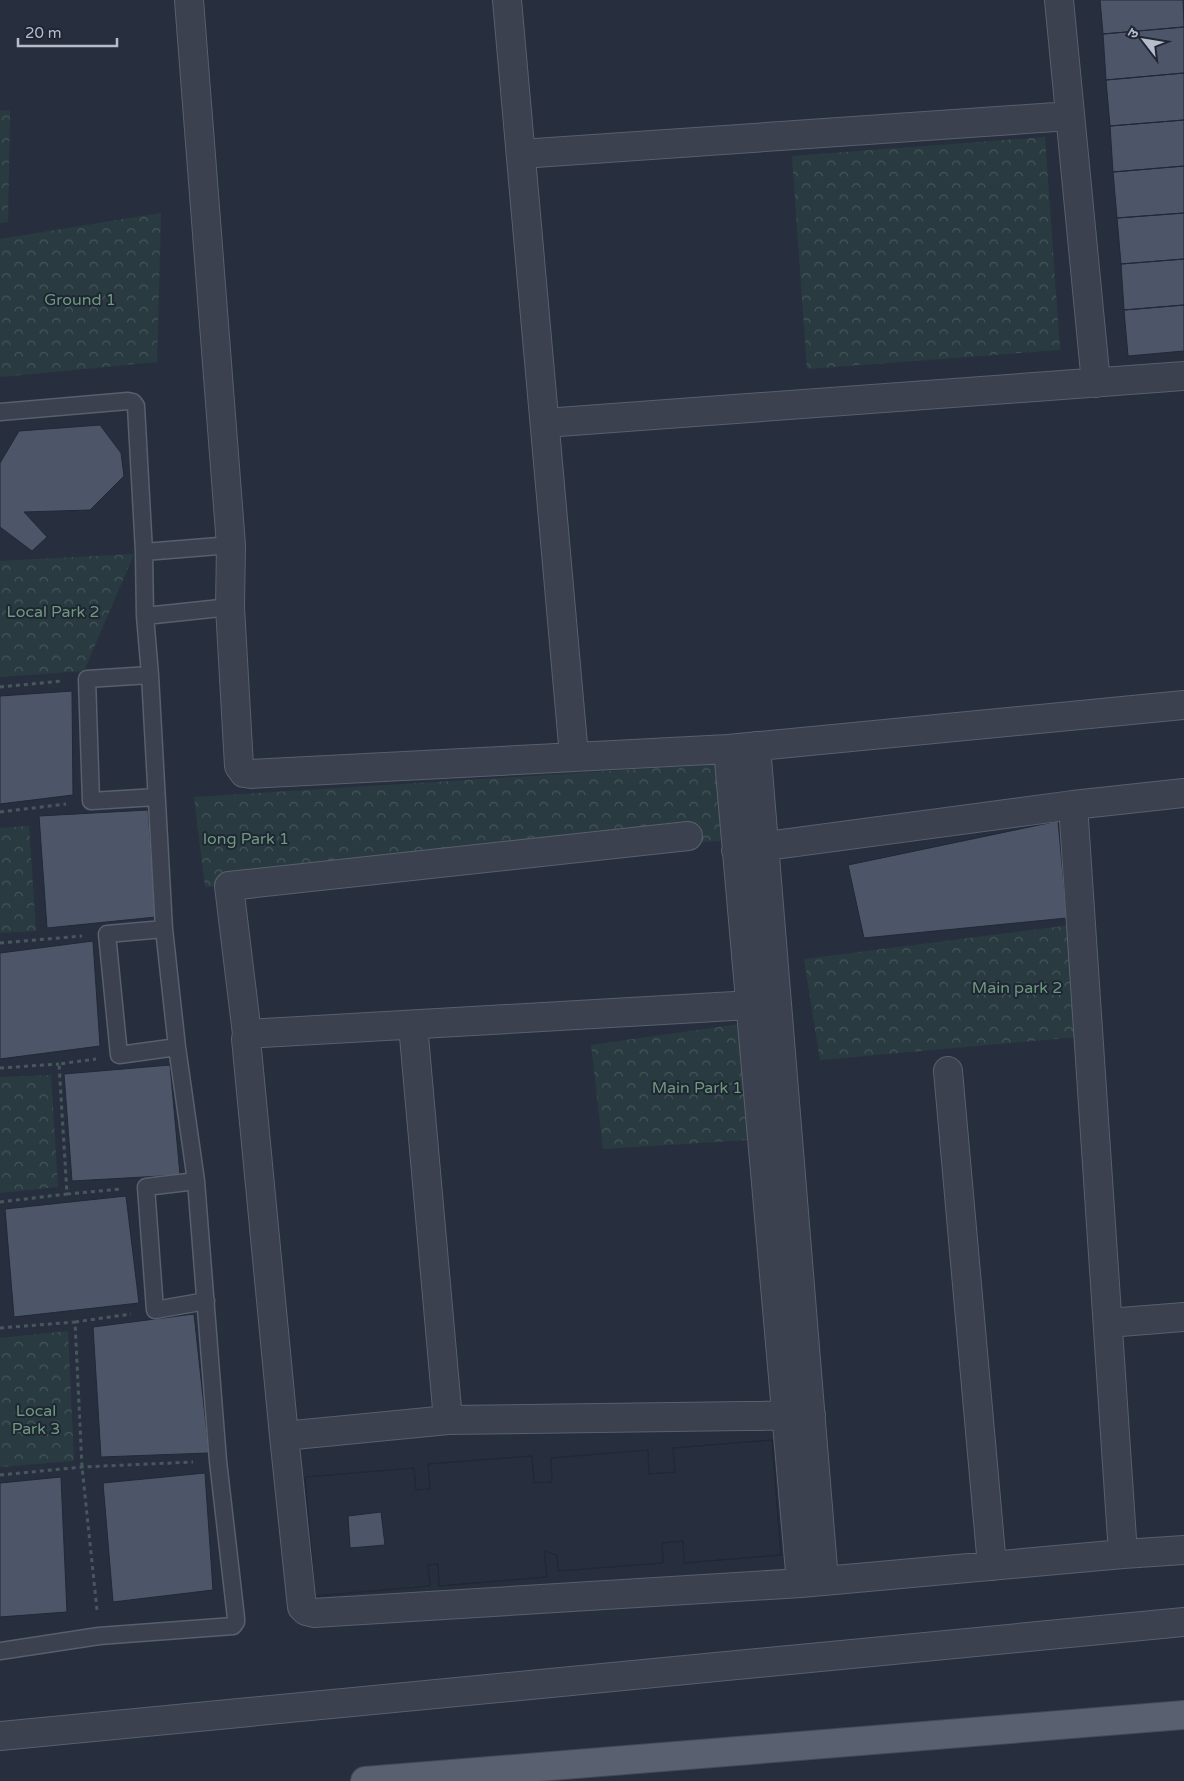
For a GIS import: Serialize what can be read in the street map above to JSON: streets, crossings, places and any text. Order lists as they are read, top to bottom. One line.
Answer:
{"parks":["Ground 1","Local Park 2","long Park 1","Main park 2","Main Park 1","Local Park 3"],"scale_bar":"20 m","north":"top left"}
